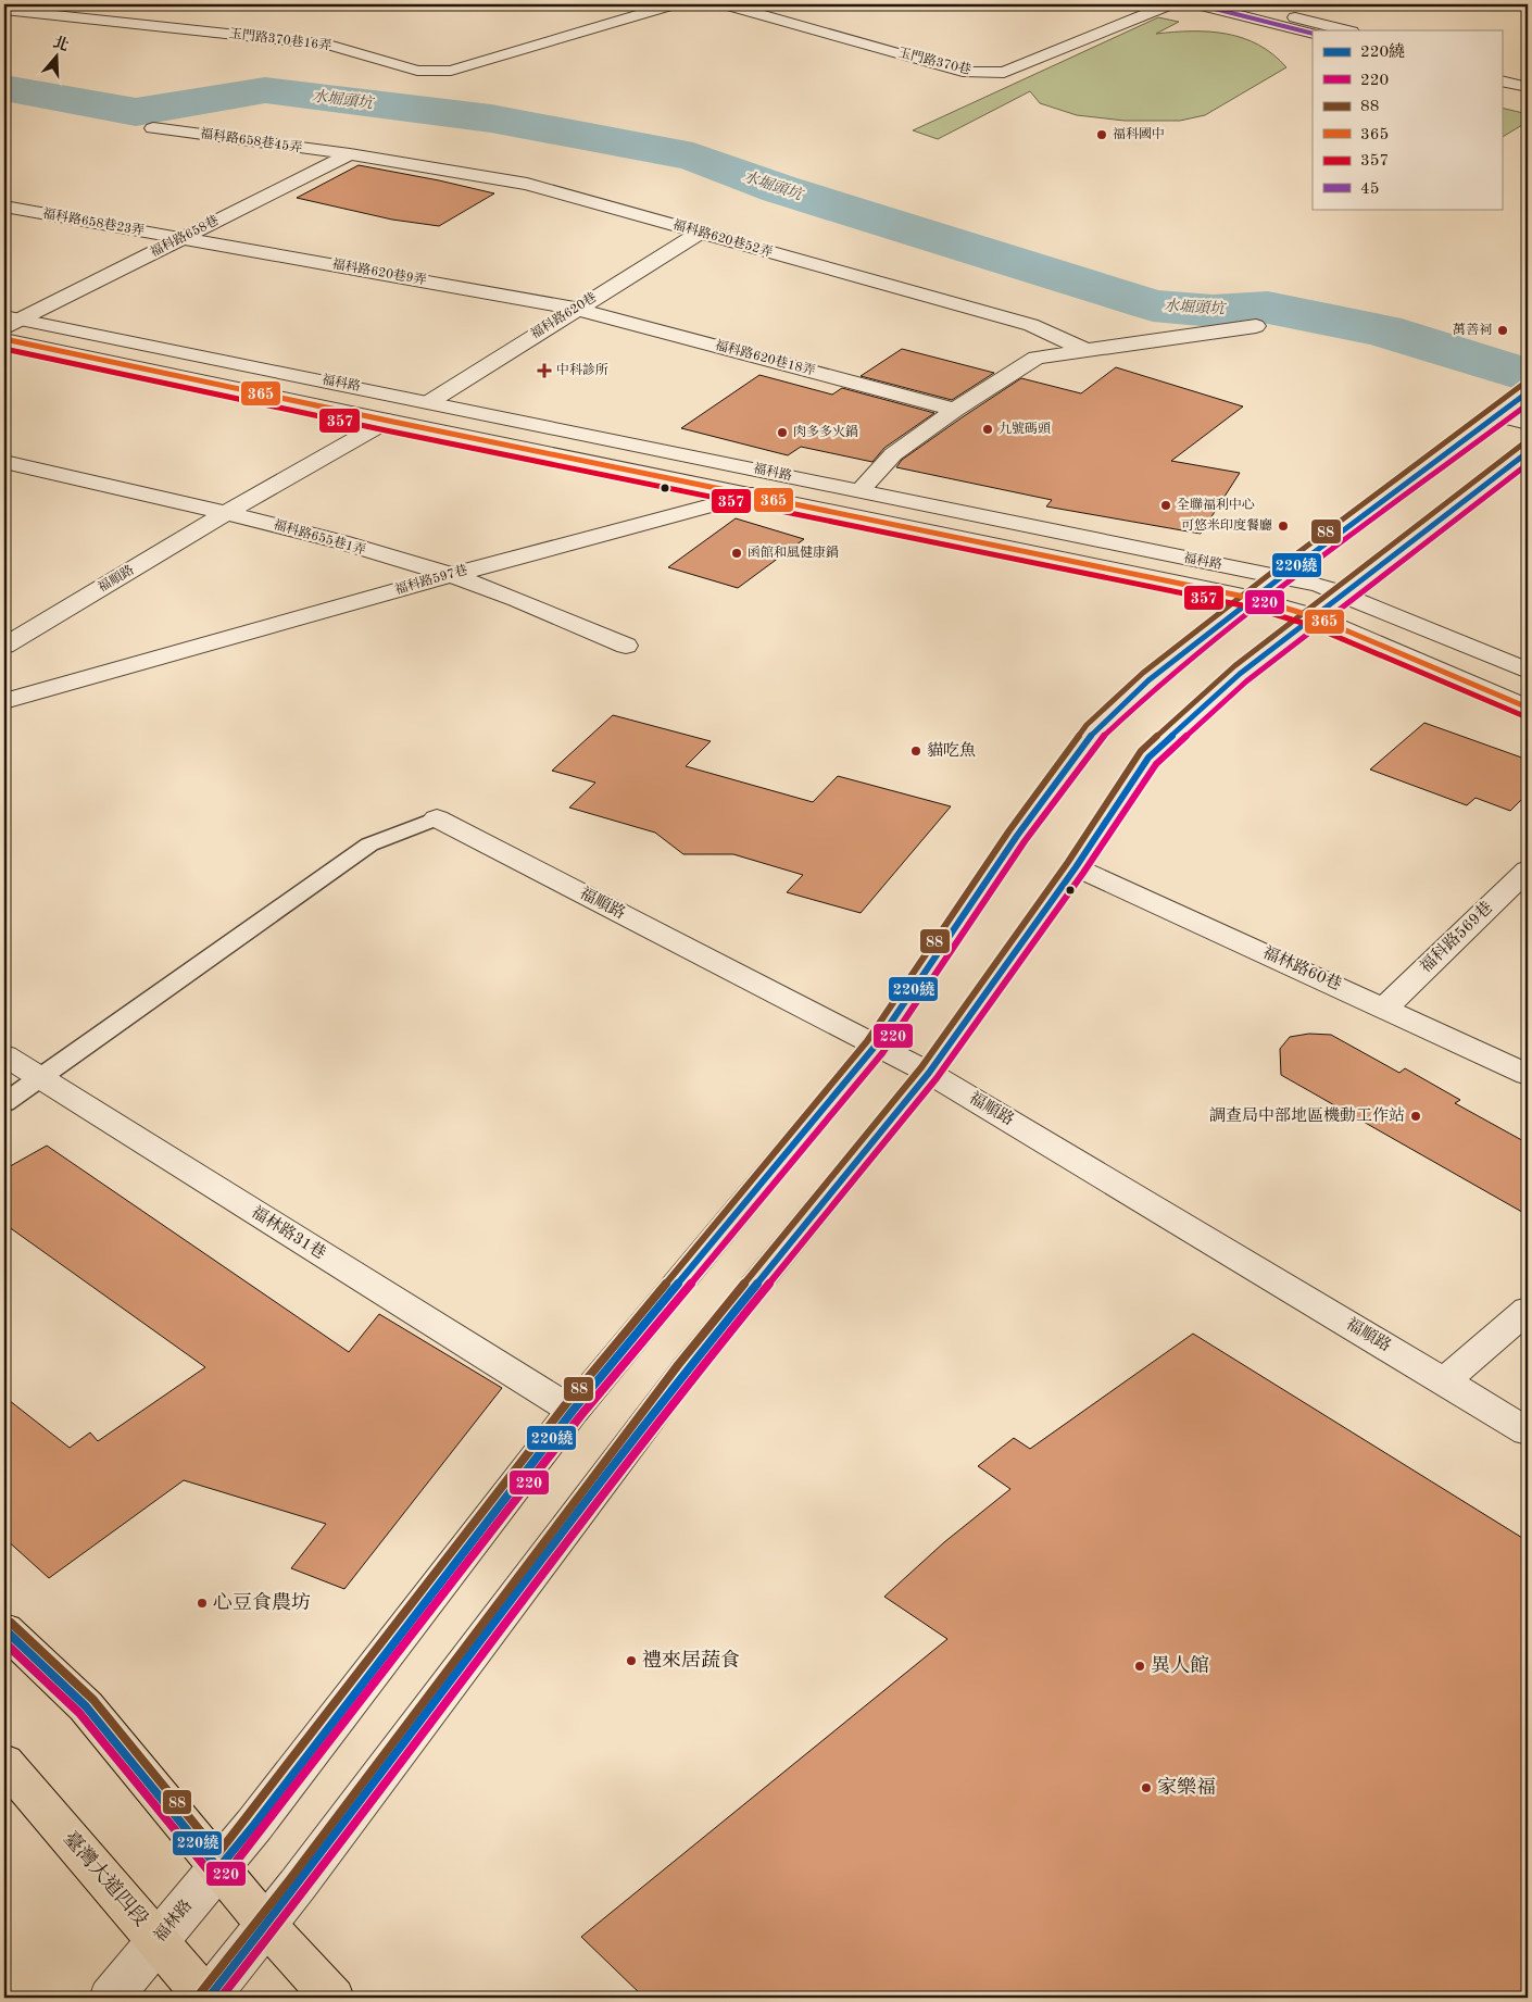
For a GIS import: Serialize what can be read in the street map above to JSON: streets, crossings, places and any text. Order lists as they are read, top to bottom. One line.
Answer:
{"streets":{"main road":["臺灣大道四段"],"street":["玉門路370巷16弄","玉門路370巷","福科路658巷45弄","福科路658巷23弄","福科路658巷","福科路620巷52弄","福科路620巷9弄","福科路620巷","福科路620巷18弄","福科路","福科路655巷1弄","福順路","福科路597巷","福科路569巷","福林路60巷","福林路31巷","福林路"]},"crossings":[["福科路658巷45弄","福科路658巷"],["福科路658巷45弄","福科路620巷52弄"],["福科路658巷23弄","福科路658巷"],["福科路658巷23弄","福科路620巷9弄"],["福科路658巷","福科路620巷52弄"],["福科路658巷","福科路620巷9弄"],["福科路658巷","福科路"],["福科路620巷52弄","福科路620巷"],["福科路620巷9弄","福科路620巷"],["福科路620巷9弄","福科路620巷18弄"],["福科路620巷","福科路620巷18弄"],["福科路620巷","福科路"],["福科路","福順路"],["福科路","福科路597巷"],["福科路","福林路"],["福科路655巷1弄","福順路"],["福科路655巷1弄","福科路597巷"],["福順路","福林路"],["福科路569巷","福林路60巷"],["福林路31巷","福林路"],["臺灣大道四段","福林路"]],"water":["水堀頭坑"],"places":{"other":["福科國中","萬善祠","九號碼頭","肉多多火鍋","全聯福利中心","可悠米印度餐廳","函館和風健康鍋","貓吃魚","調查局中部地區機動工作站","心豆食農坊","禮來居蔬食","異人館","家樂福"],"health":["中科診所"]},"lines":["transit line 45","transit line 365","transit line 357","transit line 88","transit line 220繞","transit line 220"],"legend":["220繞","220","88","365","357","45"],"north":"top"}
